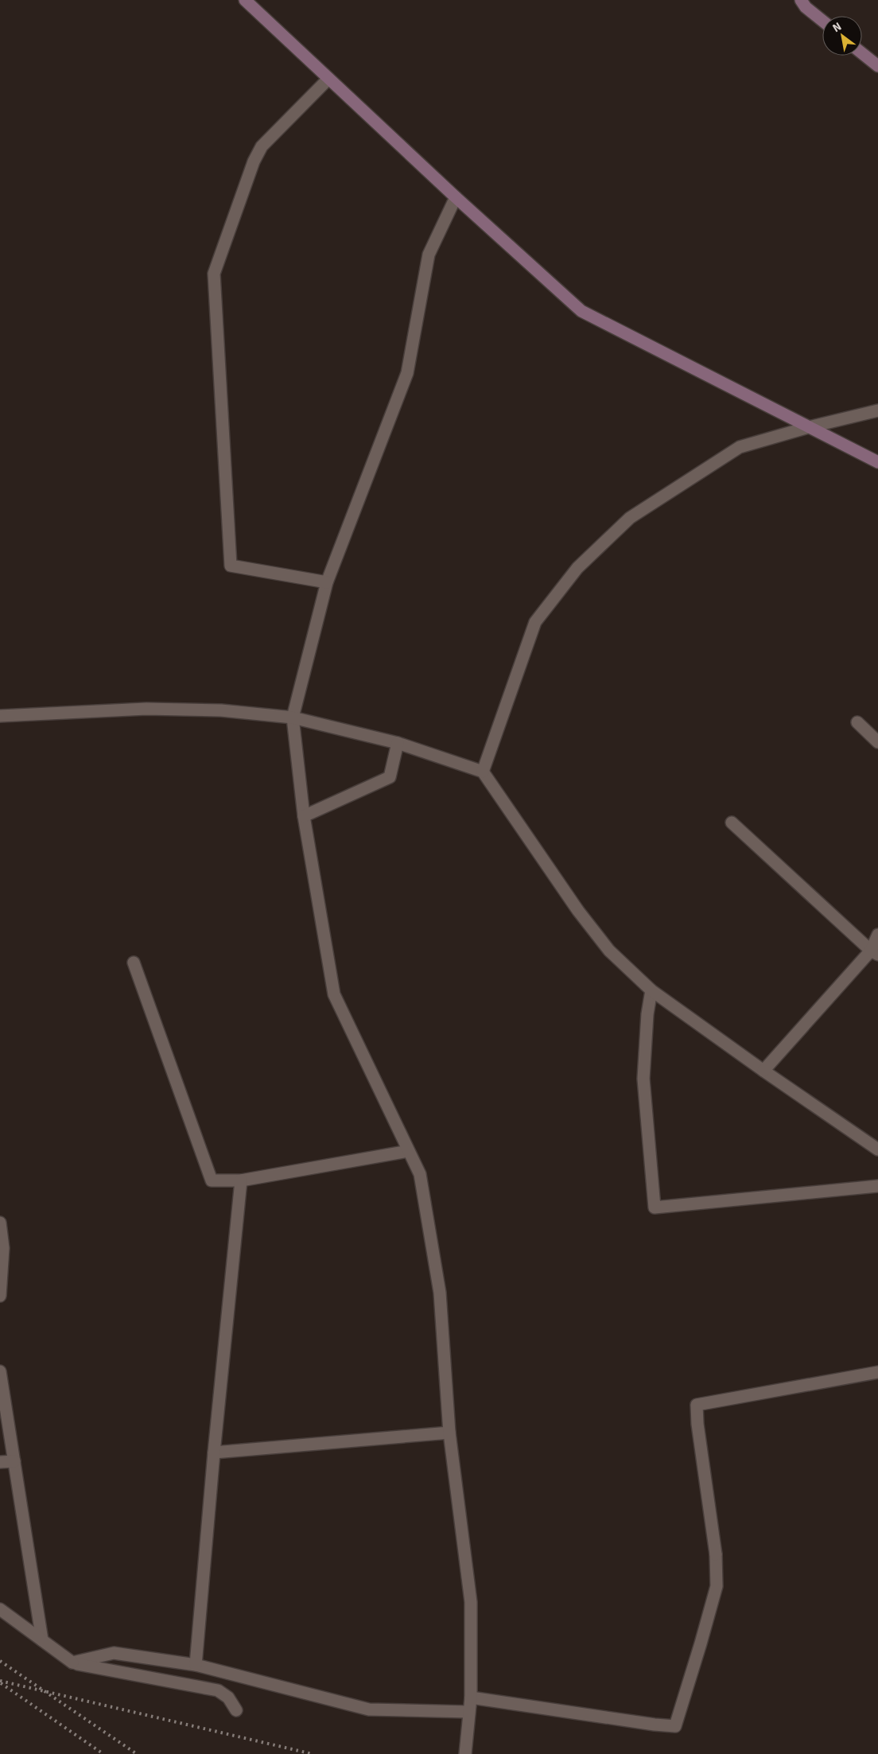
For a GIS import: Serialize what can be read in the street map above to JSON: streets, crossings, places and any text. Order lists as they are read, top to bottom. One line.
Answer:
{"north":"top left"}
